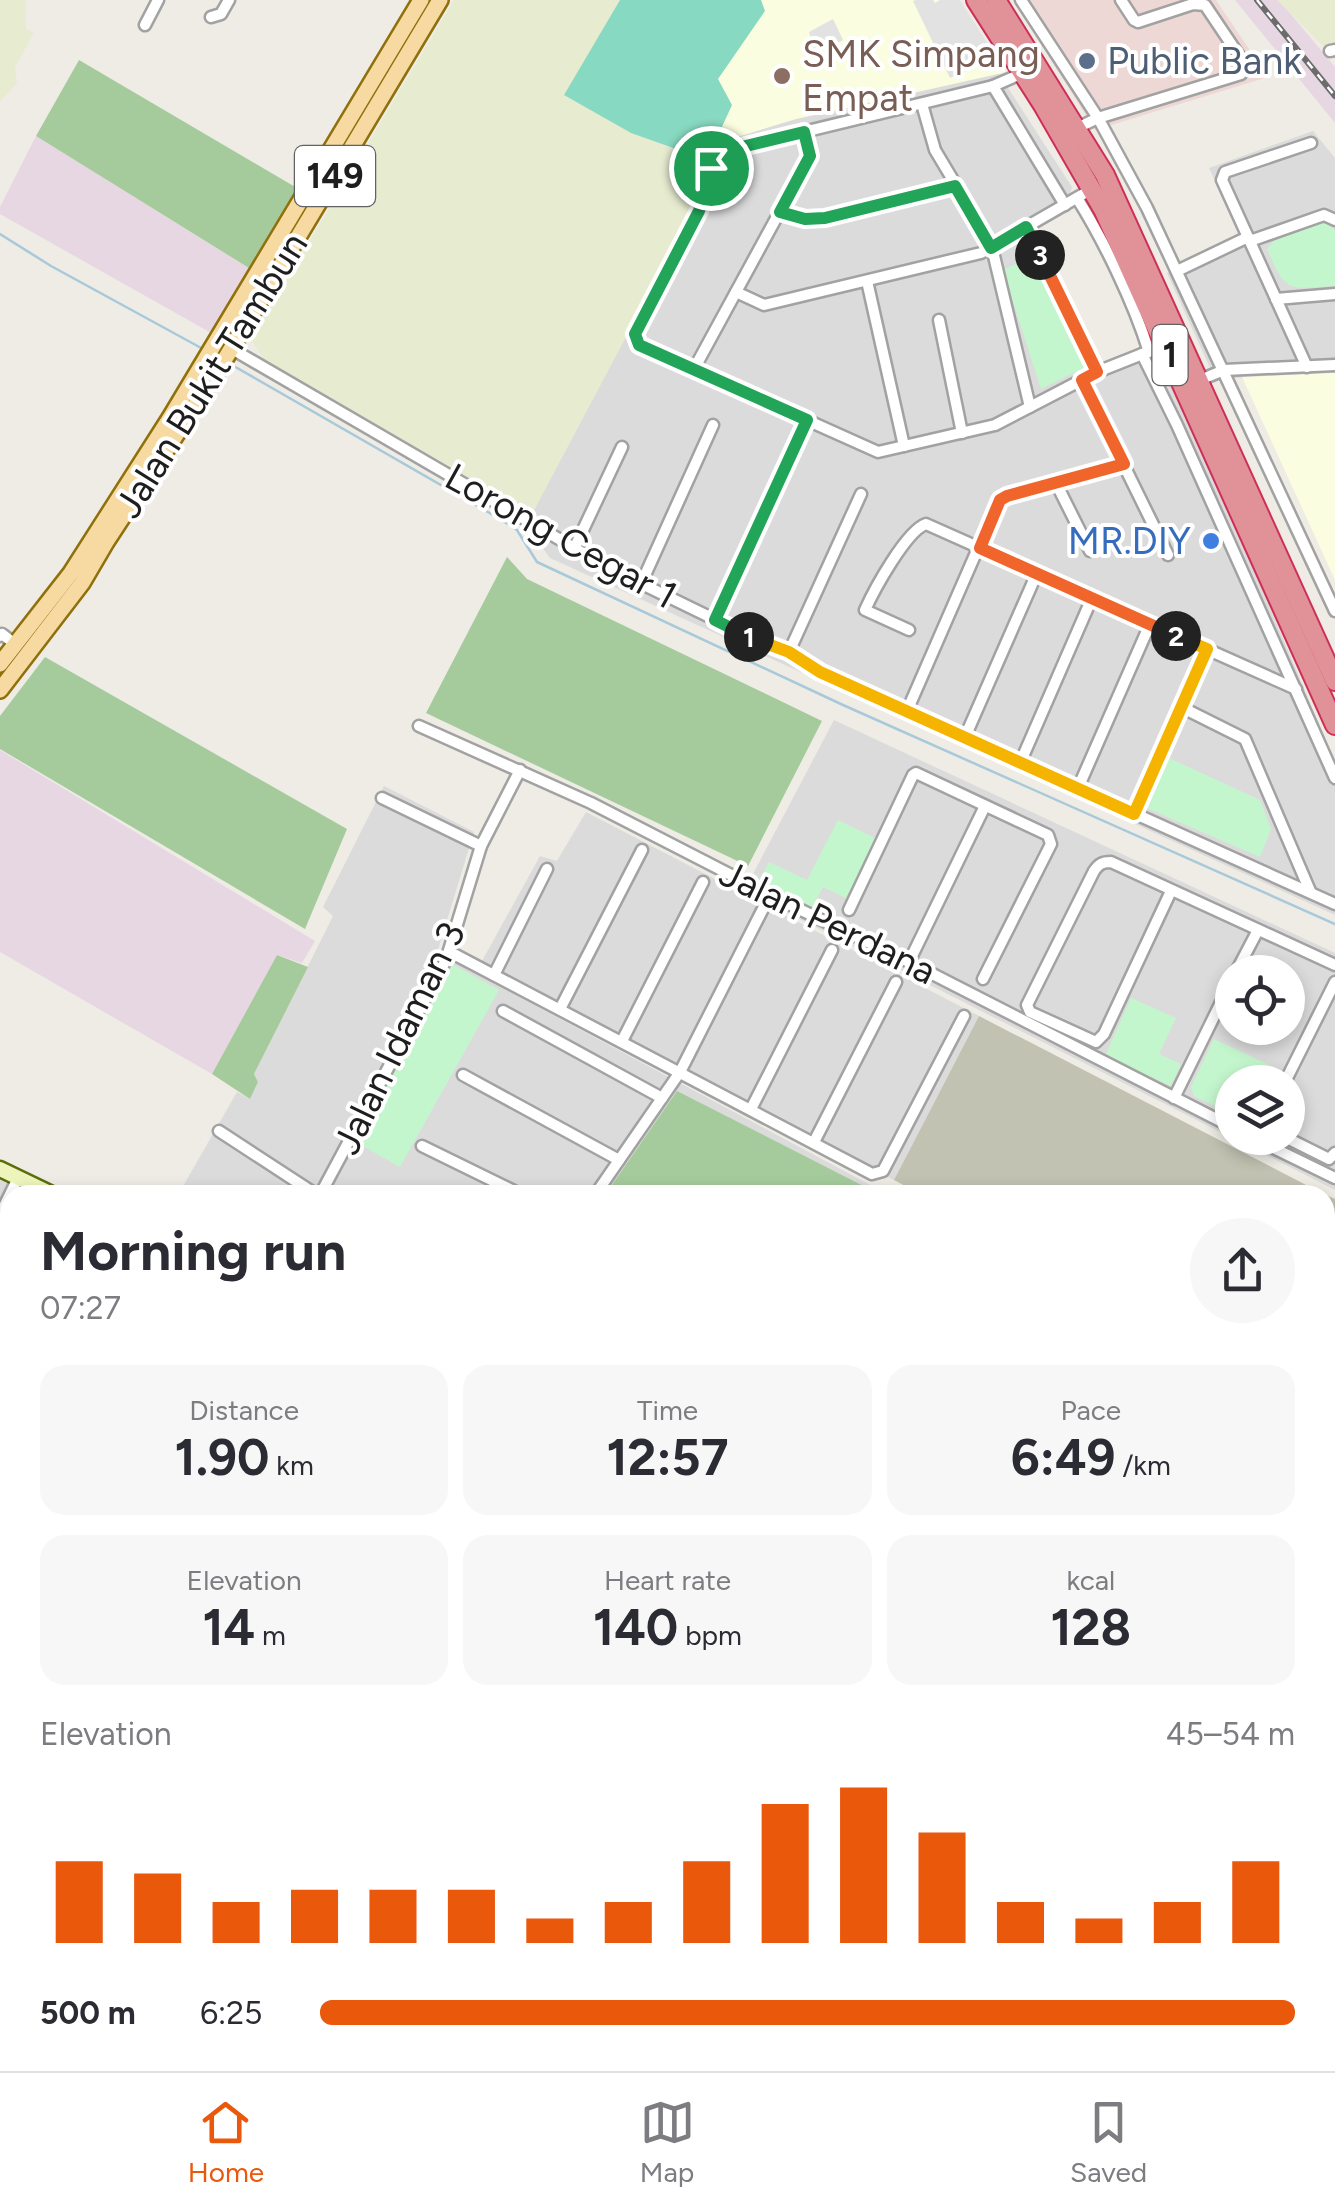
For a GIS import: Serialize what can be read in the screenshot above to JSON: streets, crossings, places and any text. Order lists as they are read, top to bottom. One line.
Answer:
{"streets":{"highway":["1"],"main road":["149","Jalan Bukit Tambun"],"street":["Lorong Cegar 1","Jalan Perdana","Jalan Idaman 3"]},"crossings":[["Jalan Bukit Tambun","Lorong Cegar 1"],["Jalan Perdana","Jalan Idaman 3"]],"places":["Public Bank","SMK Simpang Empat","MR.DIY"],"page":{"pins":["3","2","1"],"heading":["Morning run","07:27"],"stats":[["Distance","1.90 km"],["Time","12:57"],["Pace","6:49 /km"],["Elevation","14 m"],["Heart rate","140 bpm"],["kcal","128"]],"chart":["Elevation","45–54 m"],"list":[{"name":"500 m","note":"6:25"}],"tabs":["Home","Map","Saved"]}}
